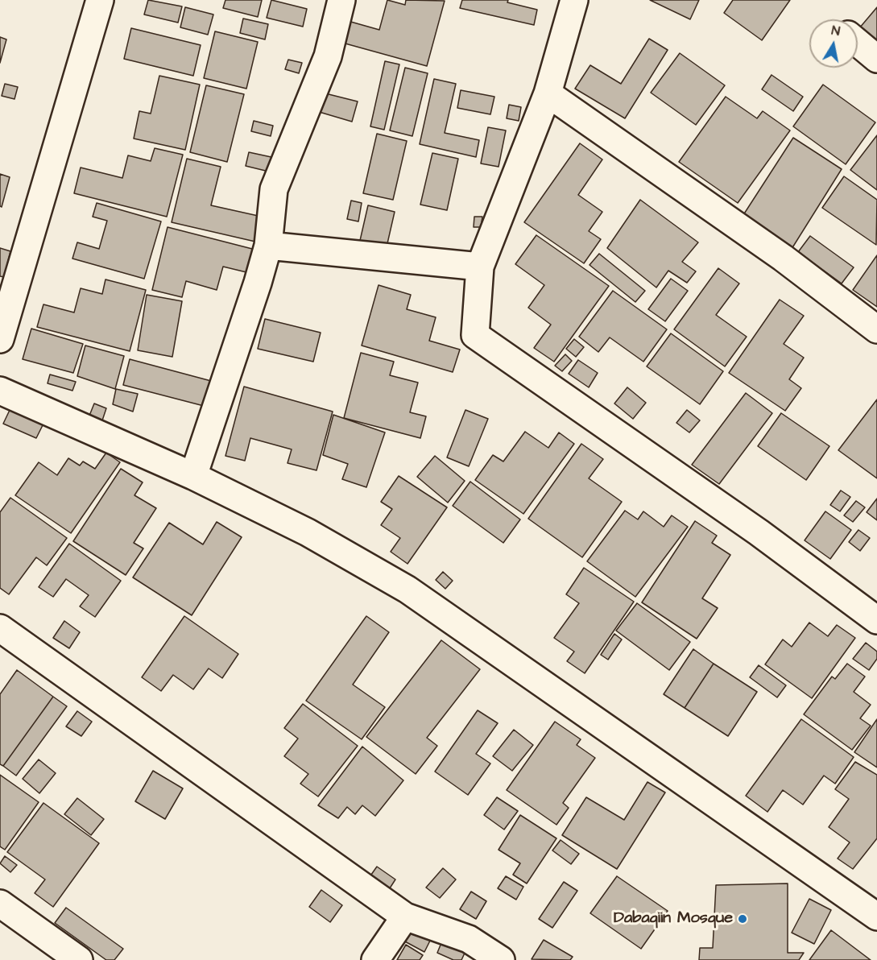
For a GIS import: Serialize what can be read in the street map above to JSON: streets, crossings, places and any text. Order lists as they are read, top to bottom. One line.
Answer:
{"places":["Dabaqiin Mosque"],"north":"top"}
